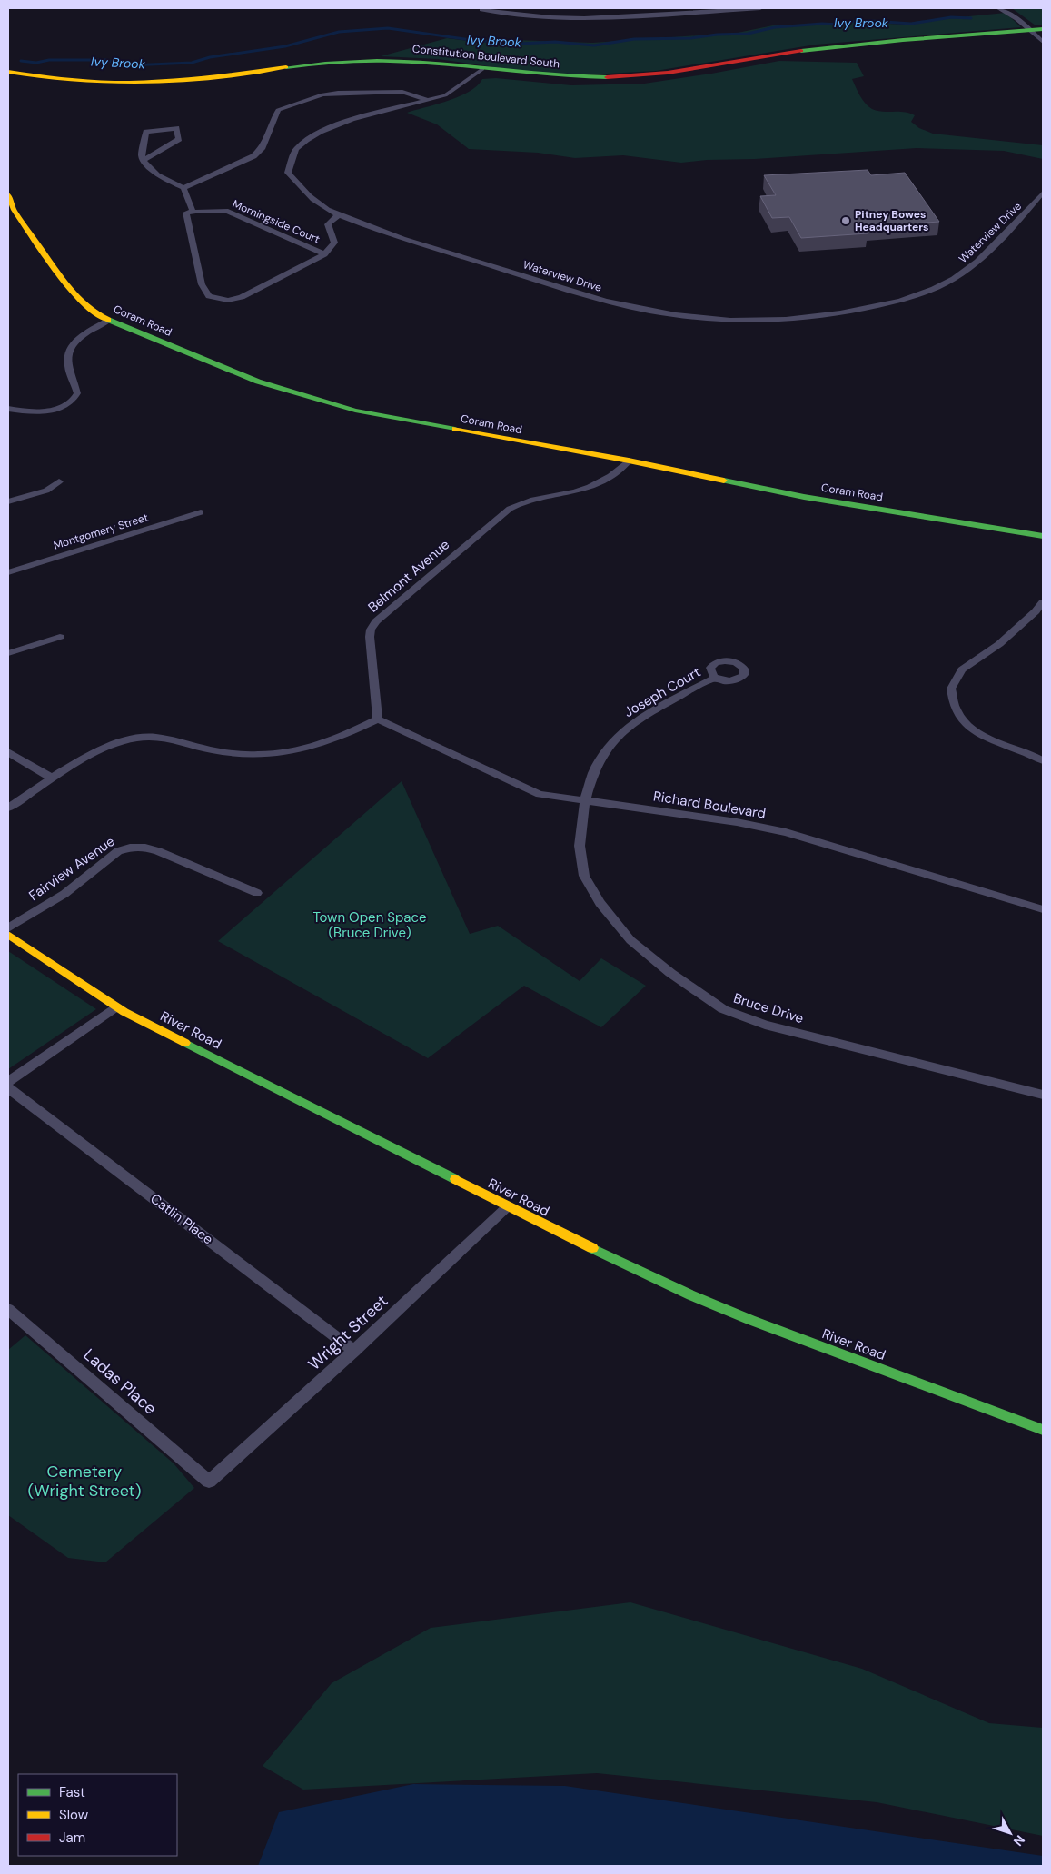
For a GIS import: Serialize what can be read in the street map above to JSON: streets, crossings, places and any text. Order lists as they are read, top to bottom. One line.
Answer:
{"streets":{"main road":["Constitution Boulevard South","Coram Road","River Road"],"street":["Morningside Court","Waterview Drive","Montgomery Street","Belmont Avenue","Joseph Court","Richard Boulevard","Fairview Avenue","Bruce Drive","Catlin Place","Wright Street","Ladas Place"]},"crossings":[["Constitution Boulevard South","Waterview Drive"],["Morningside Court","Waterview Drive"],["Coram Road","Belmont Avenue"],["Belmont Avenue","Richard Boulevard"],["Joseph Court","Richard Boulevard"],["Joseph Court","Bruce Drive"],["Richard Boulevard","Bruce Drive"],["River Road","Wright Street"],["Catlin Place","Wright Street"],["Wright Street","Ladas Place"]],"water":["Ivy Brook"],"parks":["Town Open Space (Bruce Drive)","Cemetery (Wright Street)"],"places":["Pitney Bowes Headquarters"],"legend":["Fast","Slow","Jam"],"north":"bottom right"}
